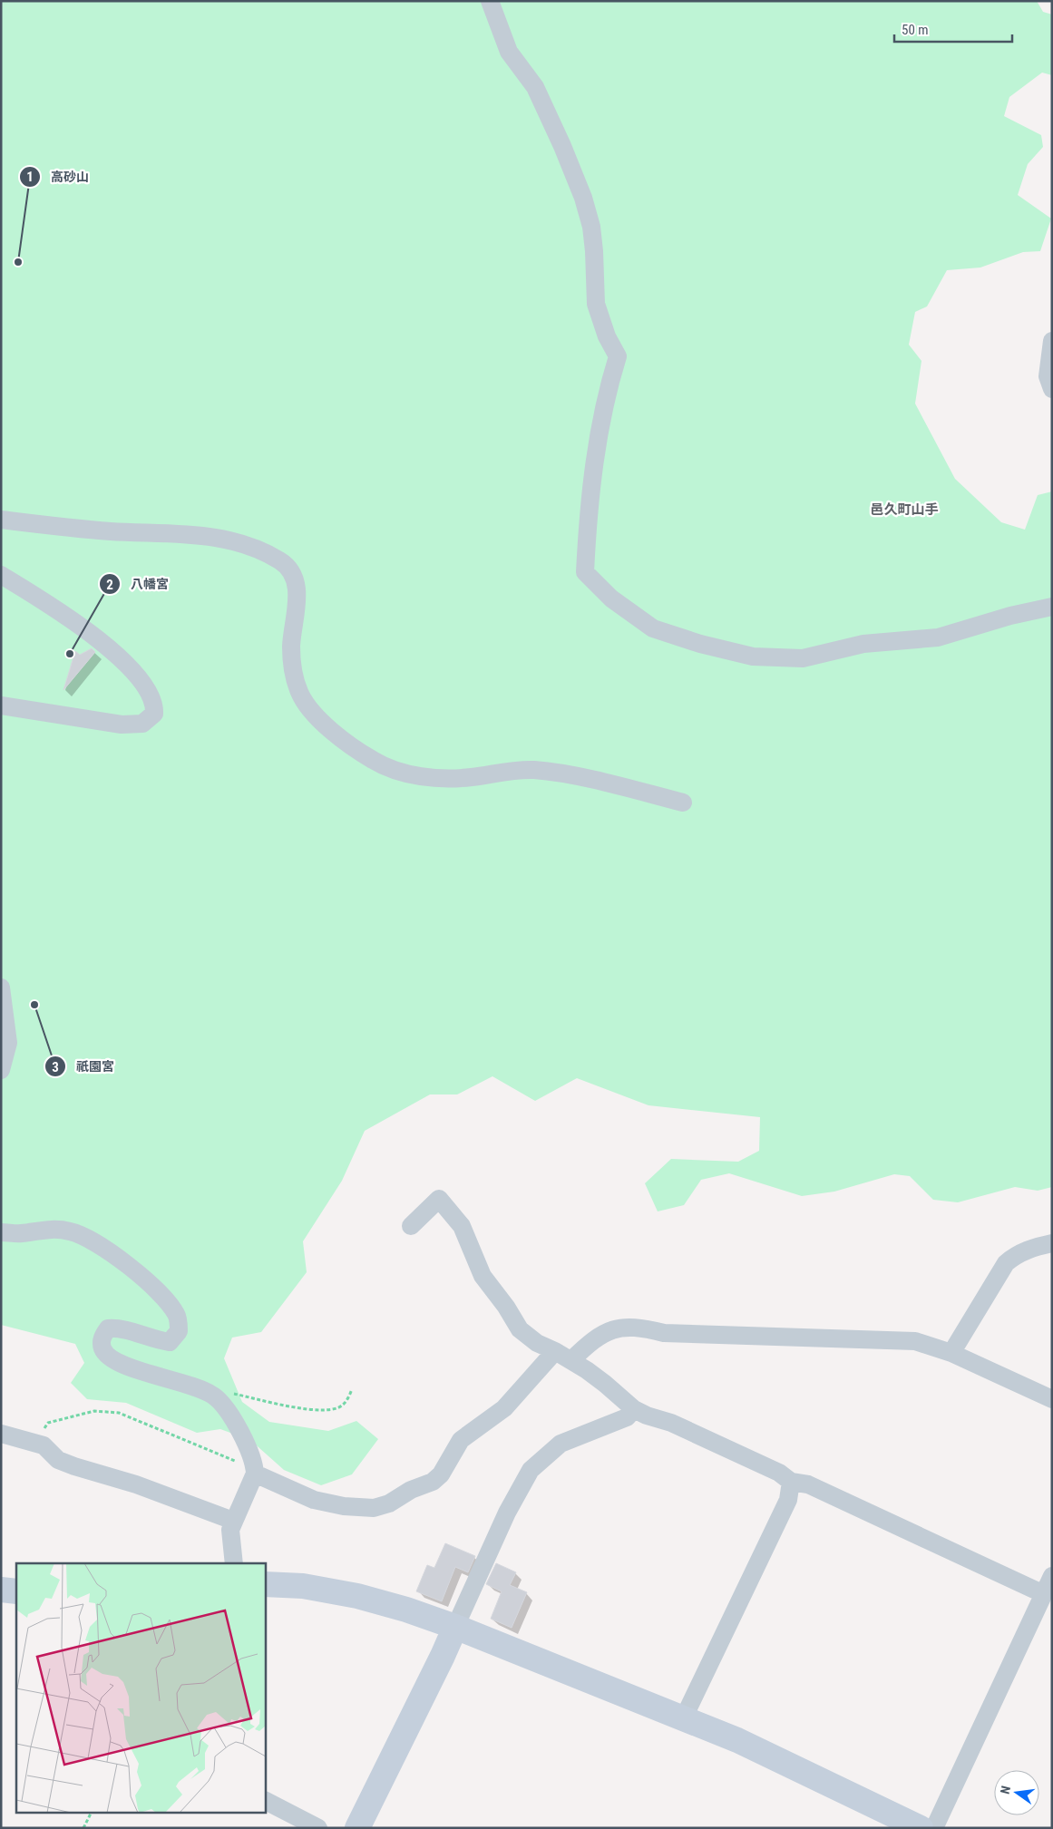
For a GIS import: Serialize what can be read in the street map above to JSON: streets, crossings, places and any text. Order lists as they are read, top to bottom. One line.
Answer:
{"districts":["邑久町山手"],"places":["高砂山","八幡宮","祇園宮"],"scale_bar":"50 m","north":"left"}
